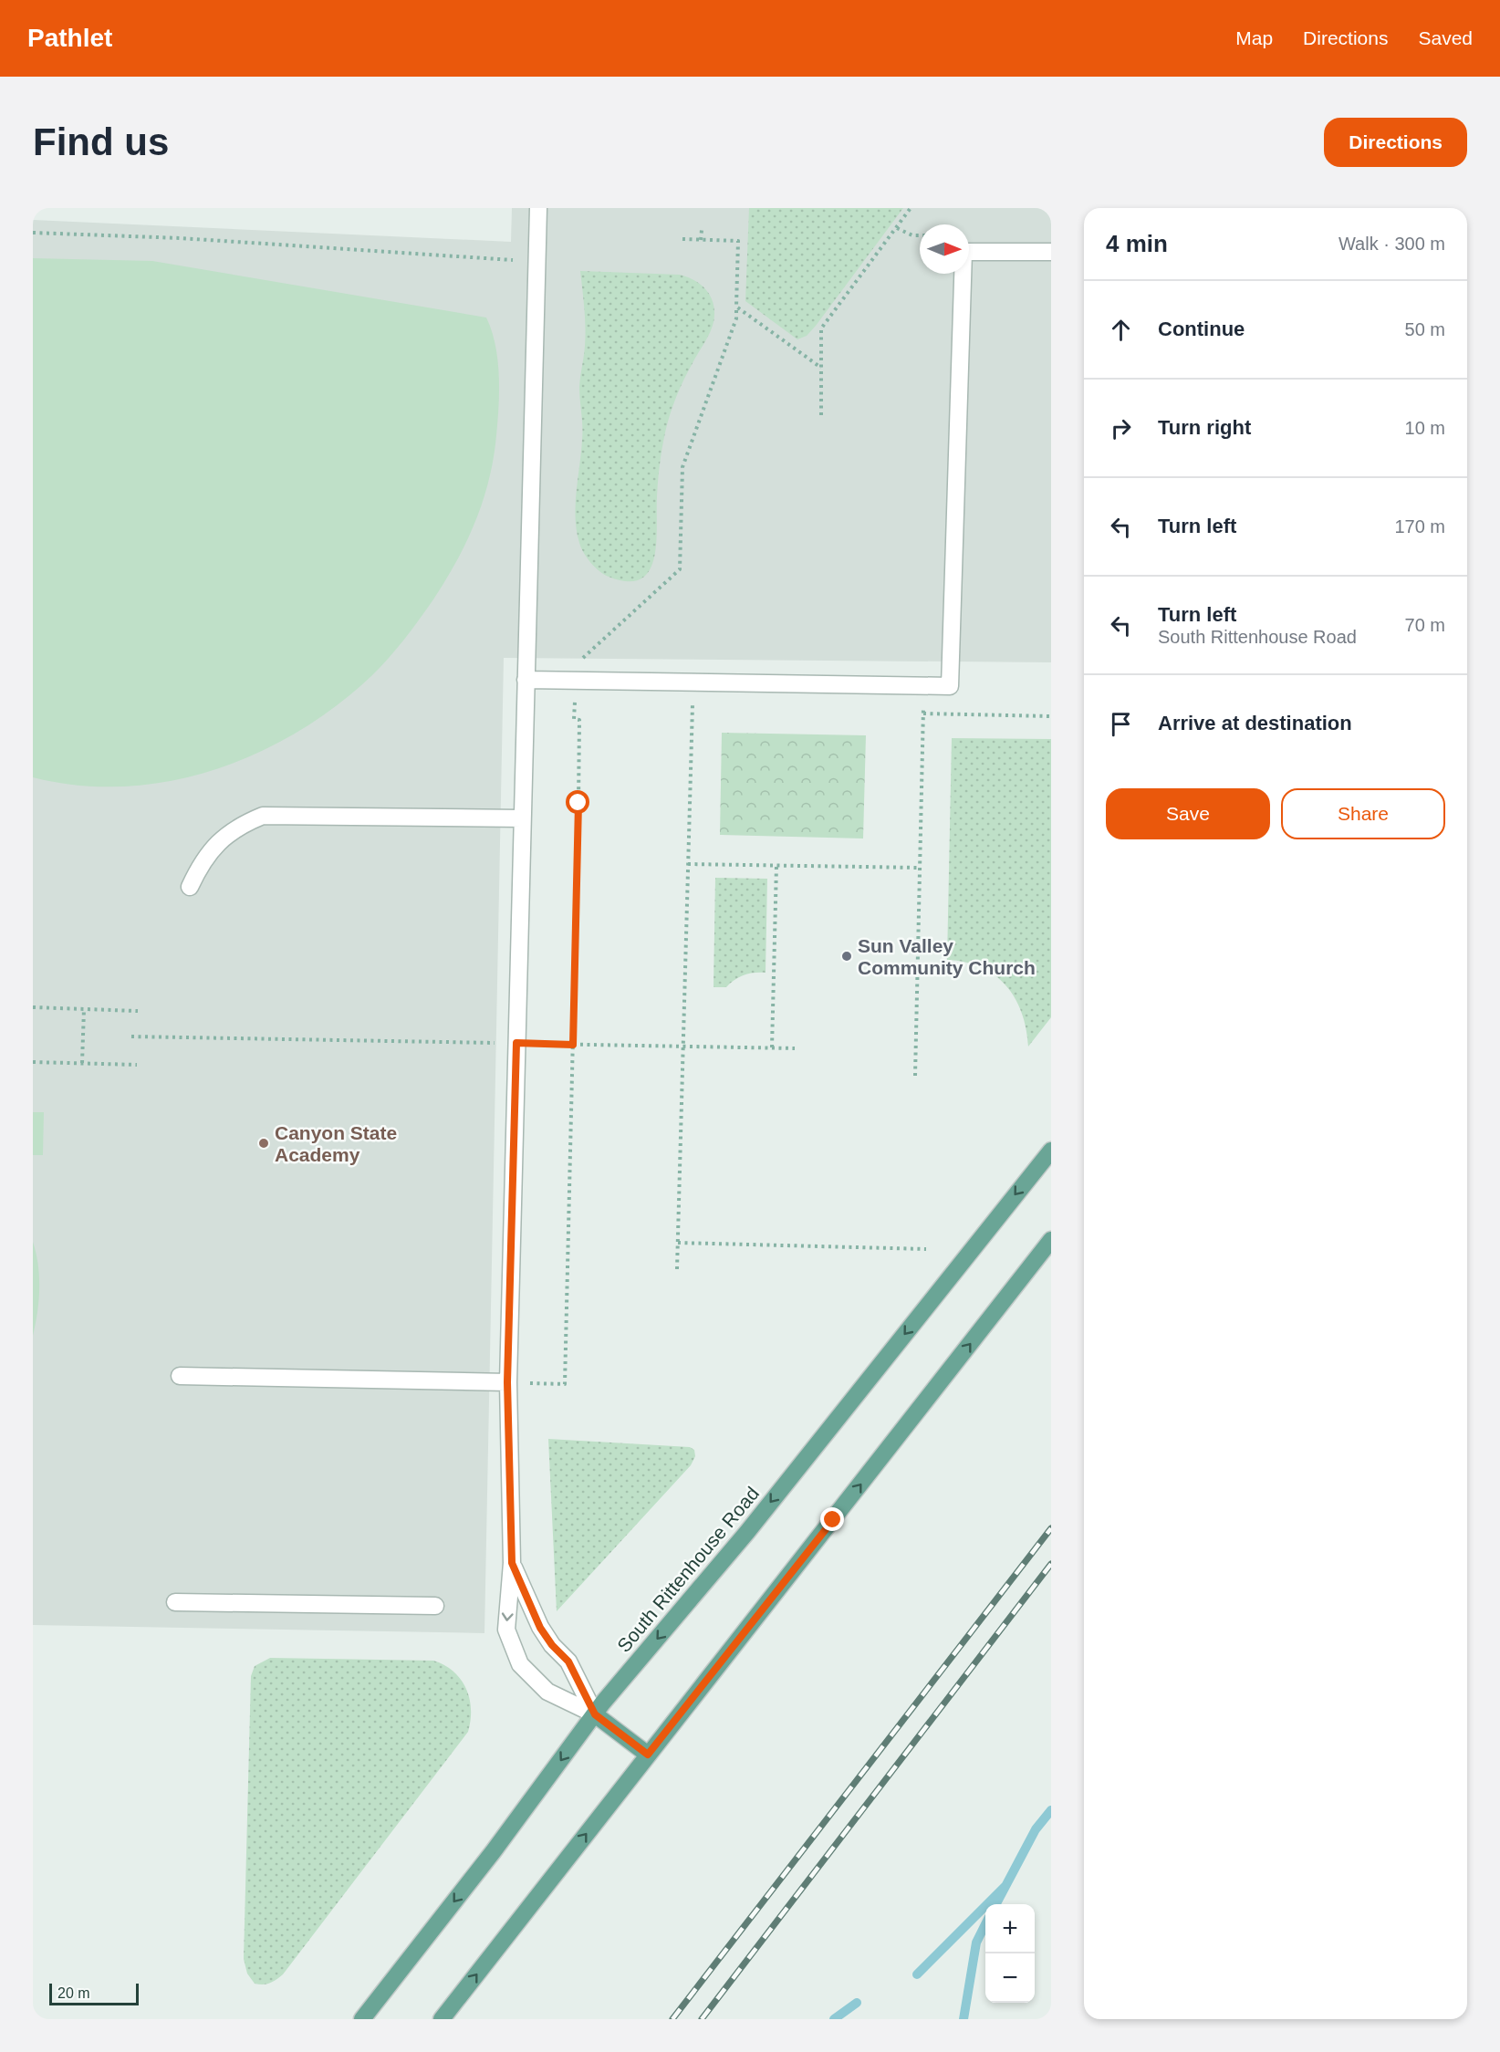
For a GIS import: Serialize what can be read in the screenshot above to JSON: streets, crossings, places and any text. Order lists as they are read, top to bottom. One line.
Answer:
{"streets":{"main road":["South Rittenhouse Road"]},"places":["Sun Valley Community Church","Canyon State Academy"],"scale_bar":"20 m","north":"right","page":{"header":"Pathlet","nav":["Map","Directions","Saved"],"buttons":["Directions",["Save","Share"]],"title":"Find us","heading":["4 min","Walk · 300 m"],"list":[["Continue","50 m"],["Turn right","10 m"],["Turn left","170 m"],["Turn left","South Rittenhouse Road","70 m"],"Arrive at destination"],"map_buttons":["+","−"],"scale":"20 m"}}
